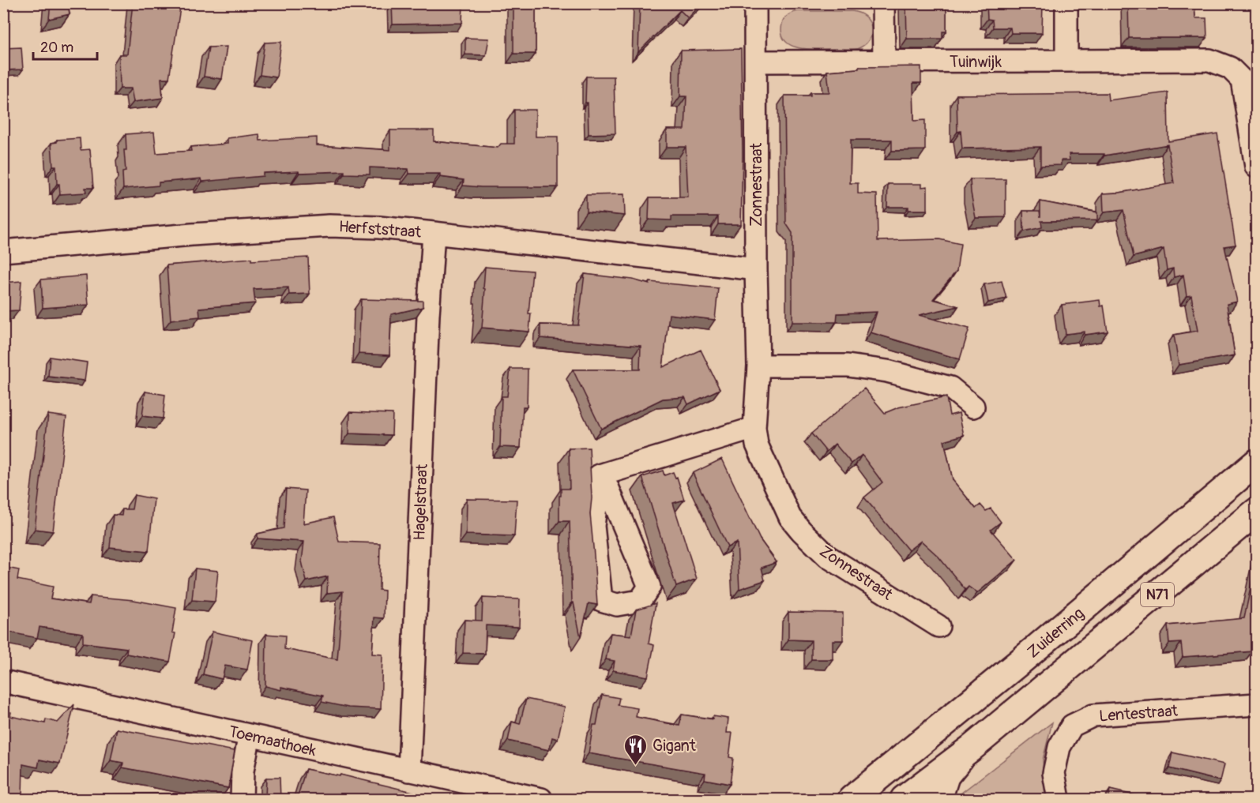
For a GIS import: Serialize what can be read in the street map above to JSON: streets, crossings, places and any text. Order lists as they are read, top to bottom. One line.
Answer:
{"streets":{"highway":["N71","Zuiderring"],"street":["Tuinwijk","Zonnestraat","Herfststraat","Hagelstraat","Lentestraat","Toemaathoek"]},"crossings":[["Tuinwijk","Zonnestraat"],["Zonnestraat","Herfststraat"],["Herfststraat","Hagelstraat"],["Hagelstraat","Toemaathoek"]],"places":{"restaurant":["Gigant"]},"scale_bar":"20 m"}
